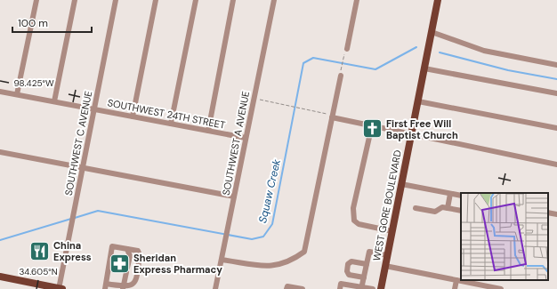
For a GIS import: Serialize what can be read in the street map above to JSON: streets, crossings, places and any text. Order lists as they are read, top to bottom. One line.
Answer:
{"streets":{"main road":["WEST GORE BOULEVARD"],"street":["SOUTHWEST 24TH STREET","SOUTHWEST C AVENUE","SOUTHWEST A AVENUE"]},"crossings":[["SOUTHWEST 24TH STREET","SOUTHWEST C AVENUE"],["SOUTHWEST 24TH STREET","SOUTHWEST A AVENUE"]],"water":["Squaw Creek"],"places":{"church":["First Free Will Baptist Church"],"restaurant":["China Express"],"pharmacy":["Sheridan Express Pharmacy"]},"scale_bar":"100 m","coordinates":["98.425°W","34.605°N"]}
